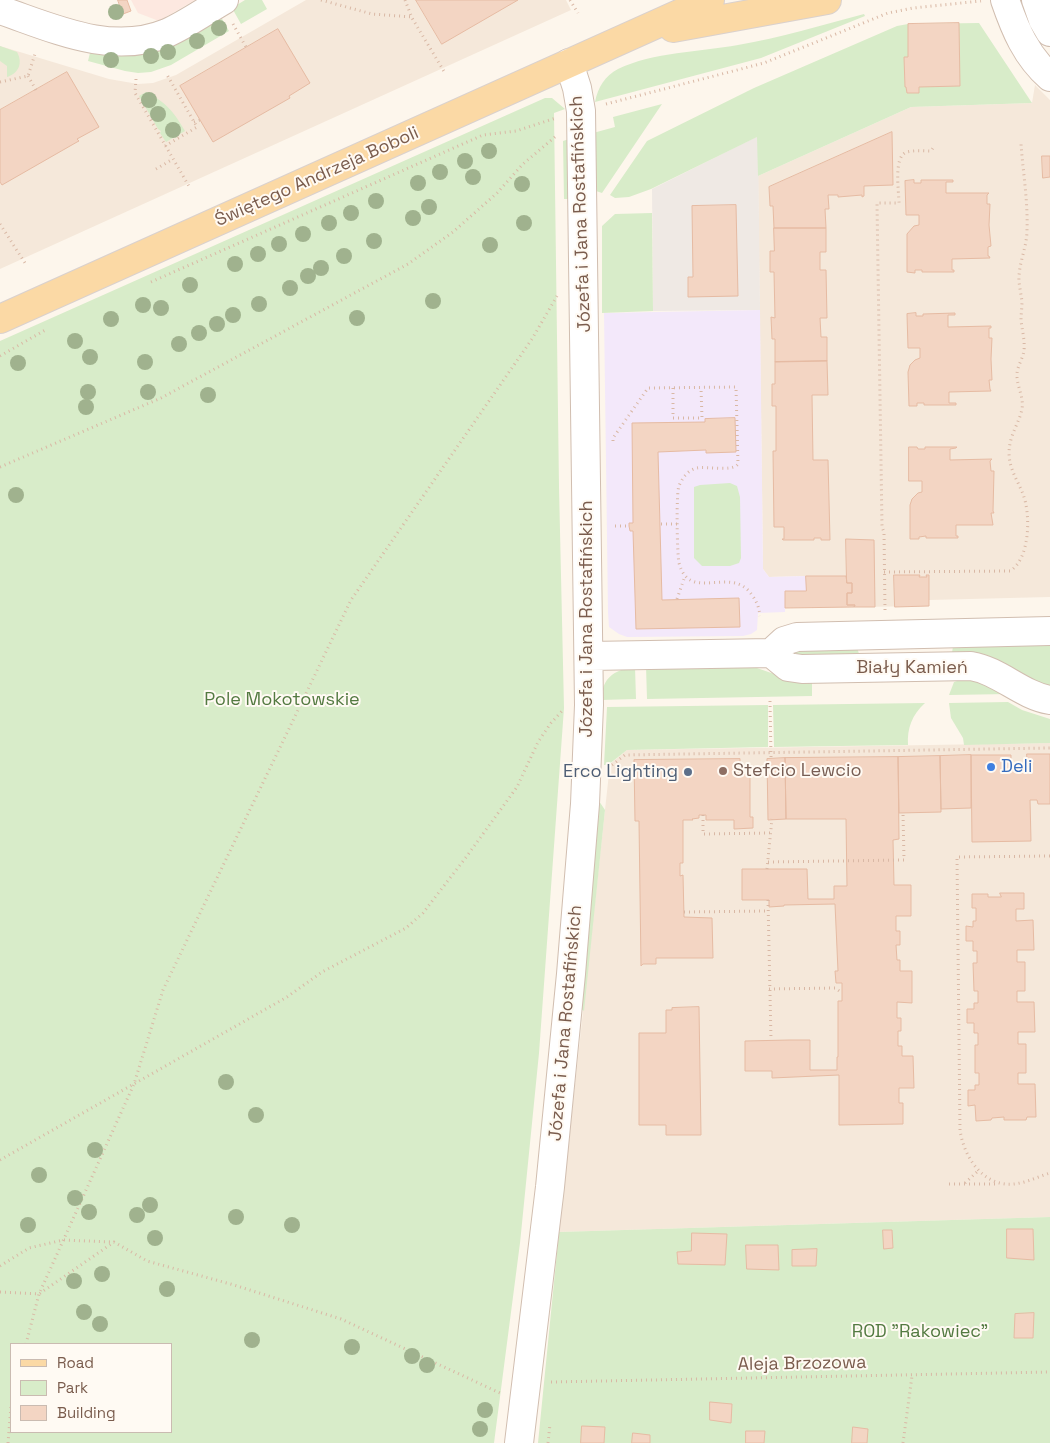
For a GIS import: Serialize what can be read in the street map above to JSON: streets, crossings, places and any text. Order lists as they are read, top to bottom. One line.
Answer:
{"streets":{"main road":["Świętego Andrzeja Boboli"],"street":["Józefa i Jana Rostafińskich","Biały Kamień"],"path":["Aleja Brzozowa"]},"crossings":[["Świętego Andrzeja Boboli","Józefa i Jana Rostafińskich"]],"parks":["Pole Mokotowskie","ROD \"Rakowiec\""],"places":["Deli","Stefcio Lewcio","Erco Lighting"],"legend":["Road","Park","Building"]}
